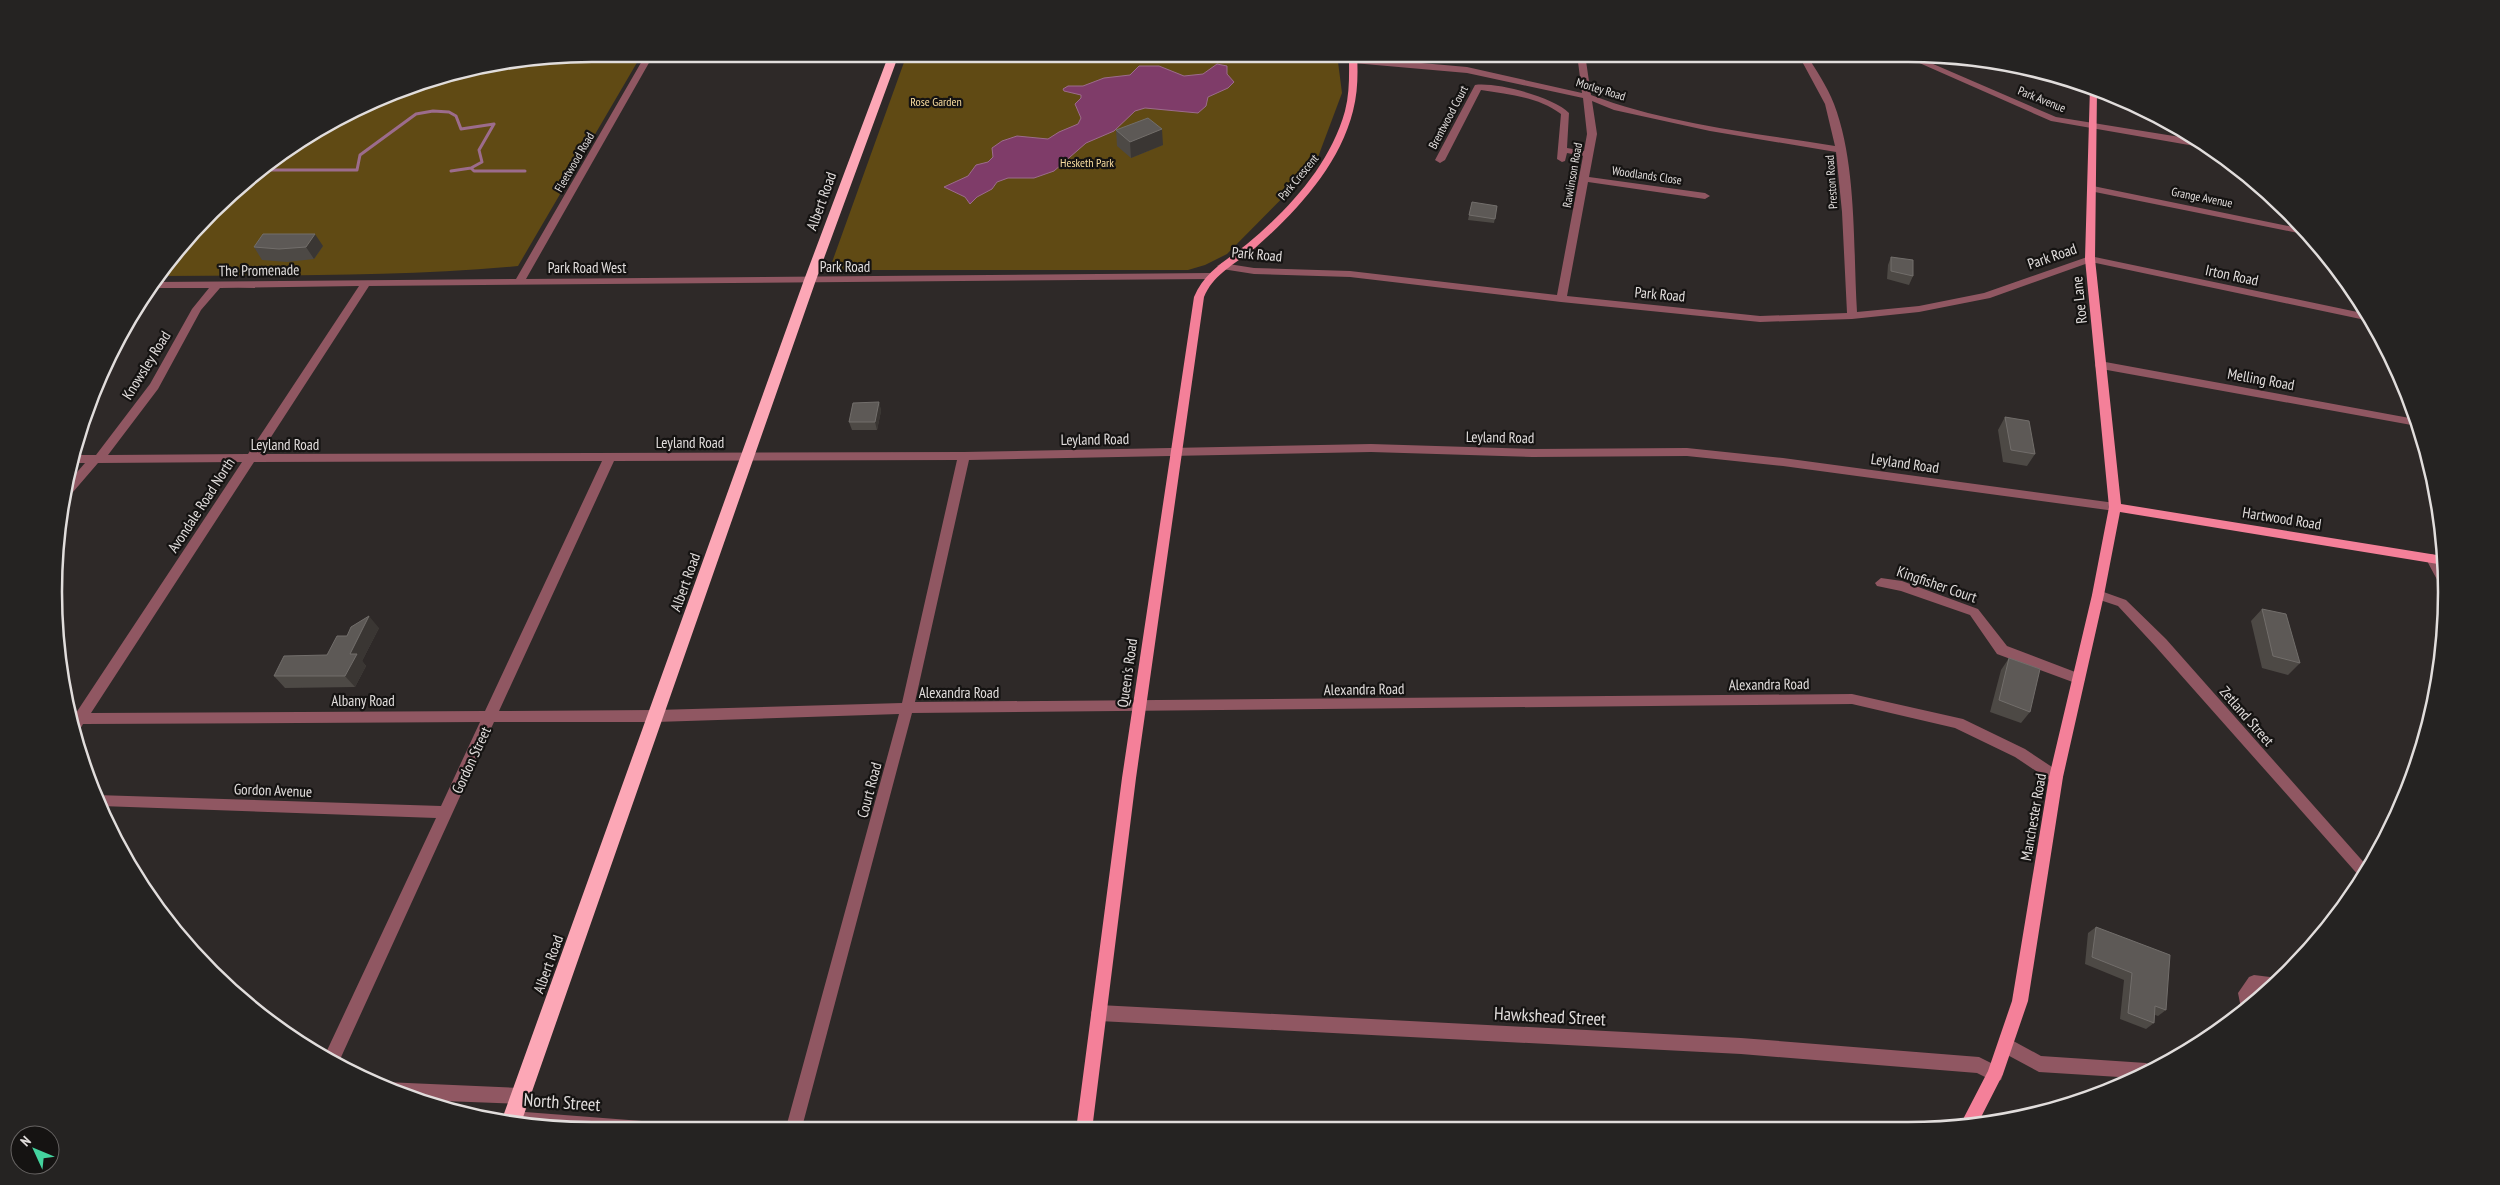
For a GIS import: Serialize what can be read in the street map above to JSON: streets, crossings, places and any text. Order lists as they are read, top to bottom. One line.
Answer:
{"streets":{"highway":["Albert Road"],"main road":["Park Crescent","Roe Lane","Hartwood Road","Queen's Road","Manchester Road"],"street":["Morley Road","Park Avenue","Brentwood Court","Fleetwood Road","Rawlinson Road","Woodlands Close","Preston Road","Grange Avenue","Park Road","Park Road West","The Promenade","Irton Road","Knowsley Road","Melling Road","Leyland Road","Avondale Road North","Kingfisher Court","Alexandra Road","Albany Road","Zetland Street","Gordon Street","Gordon Avenue","Court Road","Hawkshead Street"]},"crossings":[["Morley Road","Brentwood Court"],["Morley Road","Rawlinson Road"],["Morley Road","Preston Road"],["Park Avenue","Roe Lane"],["Brentwood Court","Rawlinson Road"],["Fleetwood Road","Park Road West"],["Rawlinson Road","Woodlands Close"],["Rawlinson Road","Park Road"],["Park Crescent","Queen's Road"],["Preston Road","Park Road"],["Grange Avenue","Roe Lane"],["Albert Road","Park Road"],["Albert Road","Park Road West"],["Albert Road","Leyland Road"],["Albert Road","Alexandra Road"],["Albert Road","Albany Road"],["Park Road","Park Road West"],["Park Road","Irton Road"],["Park Road","Roe Lane"],["Park Road","Queen's Road"],["Park Road West","The Promenade"],["Park Road West","Avondale Road North"],["The Promenade","Knowsley Road"],["The Promenade","Avondale Road North"],["Irton Road","Roe Lane"],["Roe Lane","Melling Road"],["Roe Lane","Leyland Road"],["Roe Lane","Hartwood Road"],["Roe Lane","Manchester Road"],["Knowsley Road","Leyland Road"],["Leyland Road","Avondale Road North"],["Leyland Road","Hartwood Road"],["Leyland Road","Queen's Road"],["Leyland Road","Gordon Street"],["Leyland Road","Court Road"],["Leyland Road","Manchester Road"],["Hartwood Road","Manchester Road"],["Kingfisher Court","Manchester Road"],["Queen's Road","Alexandra Road"],["Queen's Road","Hawkshead Street"],["Alexandra Road","Albany Road"],["Alexandra Road","Court Road"],["Alexandra Road","Manchester Road"],["Albany Road","Gordon Street"],["Zetland Street","Manchester Road"],["Gordon Street","Gordon Avenue"],["Manchester Road","Hawkshead Street"]],"parks":["Rose Garden","Hesketh Park"],"north":"top left"}
